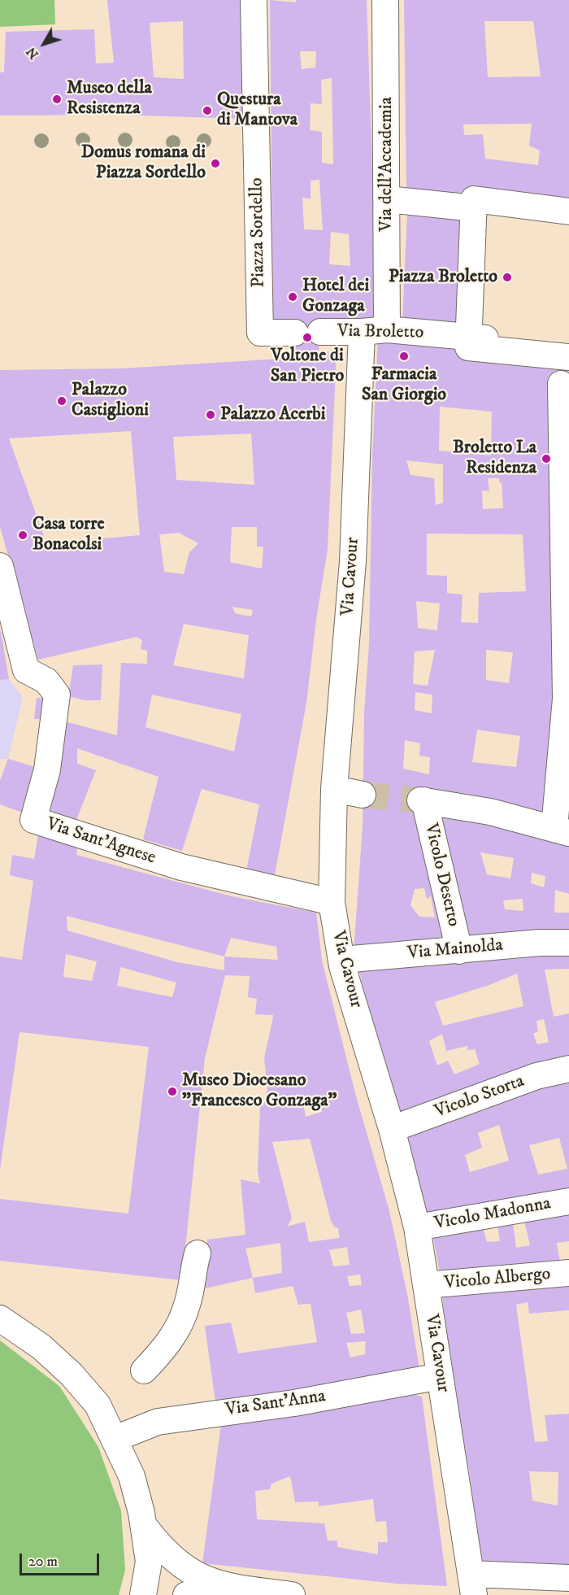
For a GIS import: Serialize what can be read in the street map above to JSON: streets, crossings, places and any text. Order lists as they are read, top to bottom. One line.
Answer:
{"streets":{"street":["Via dell'Accademia","Piazza Sordello","Via Broletto","Via Cavour","Via Sant'Agnese","Vicolo Deserto","Via Mainolda","Vicolo Storta","Vicolo Madonna","Vicolo Albergo","Via Sant'Anna"]},"crossings":[["Via dell'Accademia","Via Broletto"],["Via Broletto","Via Cavour"],["Via Cavour","Via Sant'Agnese"],["Via Cavour","Via Mainolda"],["Via Cavour","Vicolo Storta"],["Via Cavour","Vicolo Madonna"],["Via Cavour","Vicolo Albergo"],["Via Cavour","Via Sant'Anna"],["Vicolo Deserto","Via Mainolda"]],"places":["Museo della Resistenza","Questura di Mantova","Domus romana di Piazza Sordello","Piazza Broletto","Hotel dei Gonzaga","Voltone di San Pietro","Farmacia San Giorgio","Palazzo Castiglioni","Palazzo Acerbi","Broletto La Residenza","Casa torre Bonacolsi","Museo Diocesano \"Francesco Gonzaga\""],"scale_bar":"20 m","north":"bottom left"}
